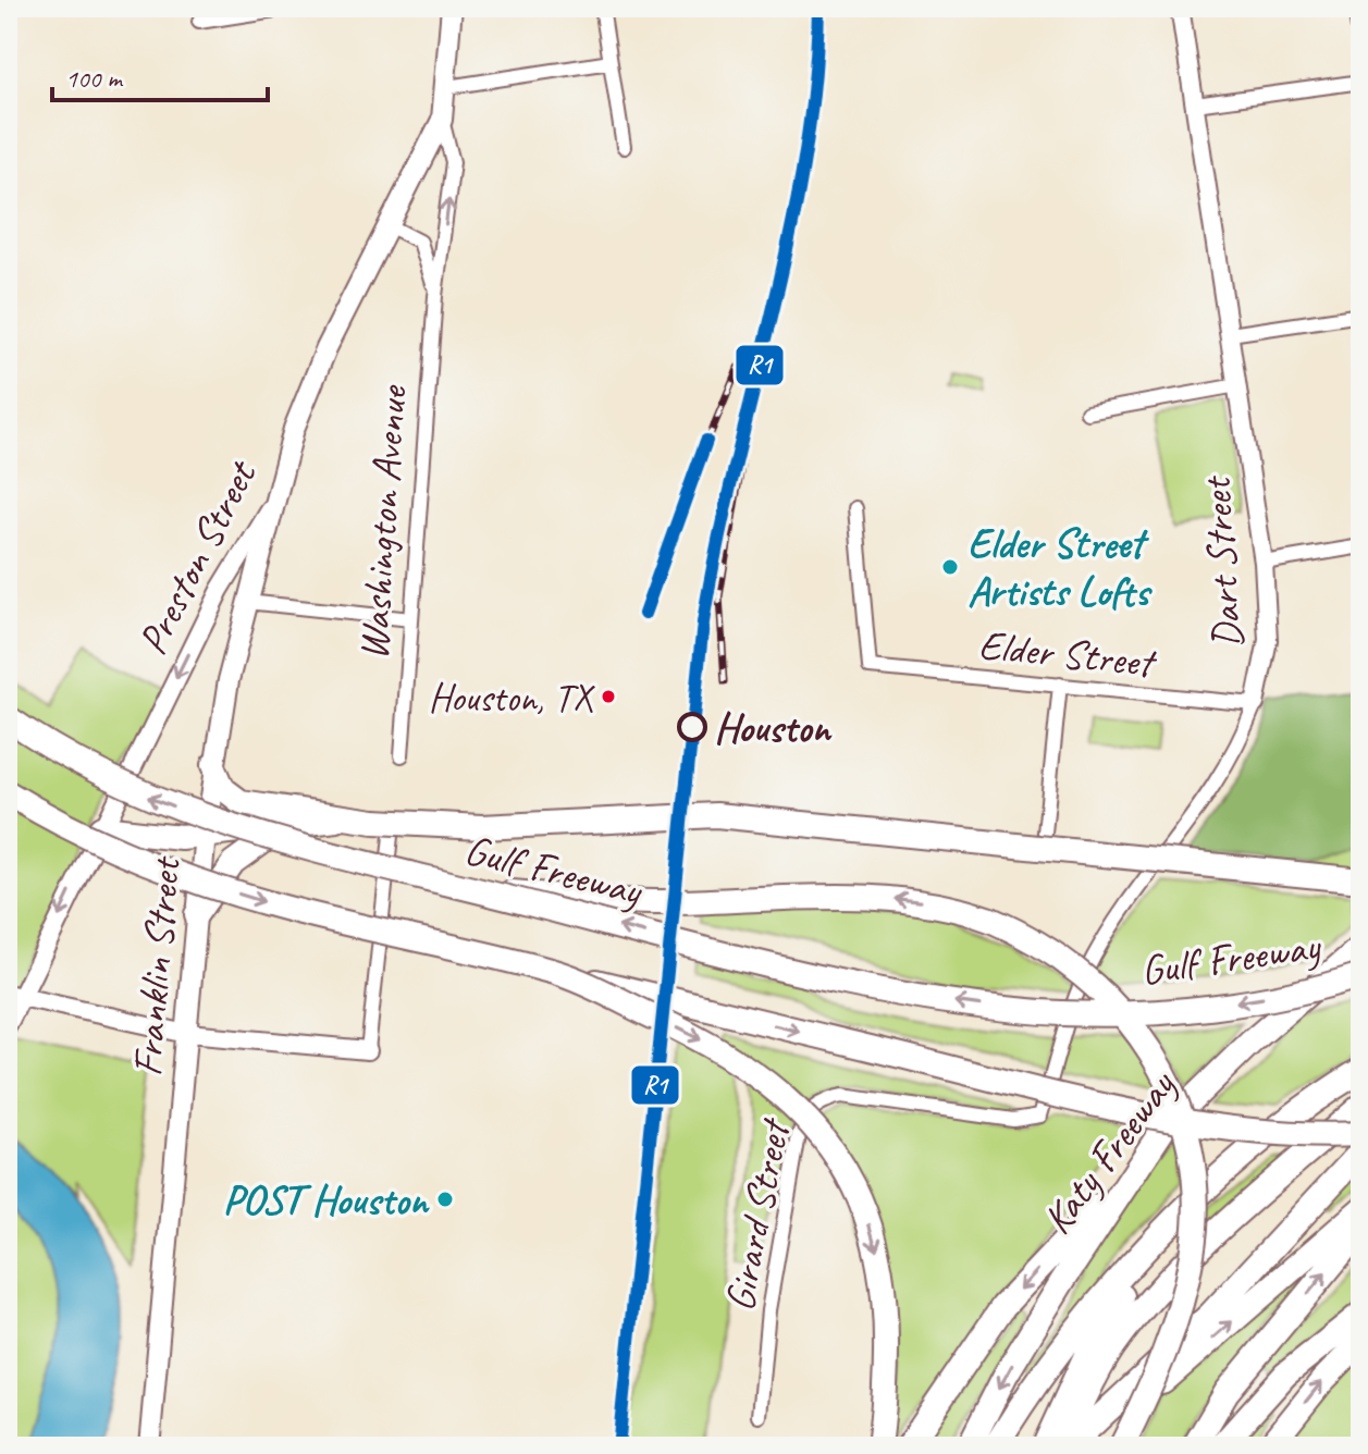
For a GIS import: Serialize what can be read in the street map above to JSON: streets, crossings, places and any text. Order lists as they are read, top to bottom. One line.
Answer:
{"streets":{"highway":["Gulf Freeway","Katy Freeway"],"main road":["Washington Avenue","Preston Street","Franklin Street"],"street":["Dart Street","Elder Street","Girard Street"]},"crossings":[["Washington Avenue","Preston Street"],["Preston Street","Franklin Street"],["Dart Street","Elder Street"],["Dart Street","Girard Street"]],"one_way":["Preston Street"],"places":["Elder Street Artists Lofts","Houston, TX","Houston","POST Houston"],"lines":["transit line R1"],"scale_bar":"100 m"}
